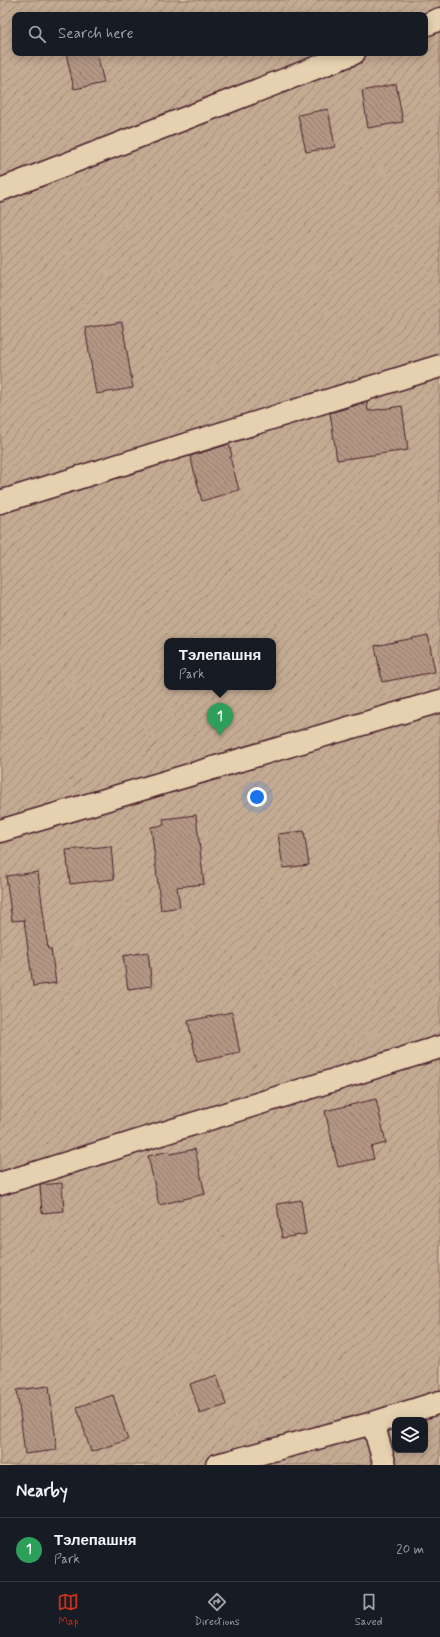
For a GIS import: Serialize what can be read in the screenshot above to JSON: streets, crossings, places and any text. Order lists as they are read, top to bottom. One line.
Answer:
{"page":{"search":"Search here","popup":["Тэлепашня","Park"],"pins":"1","heading":"Nearby","list":[{"mark":"1","name":"Тэлепашня","note":"Park","value":"20 m"}],"nav":["Map","Directions","Saved"]}}
